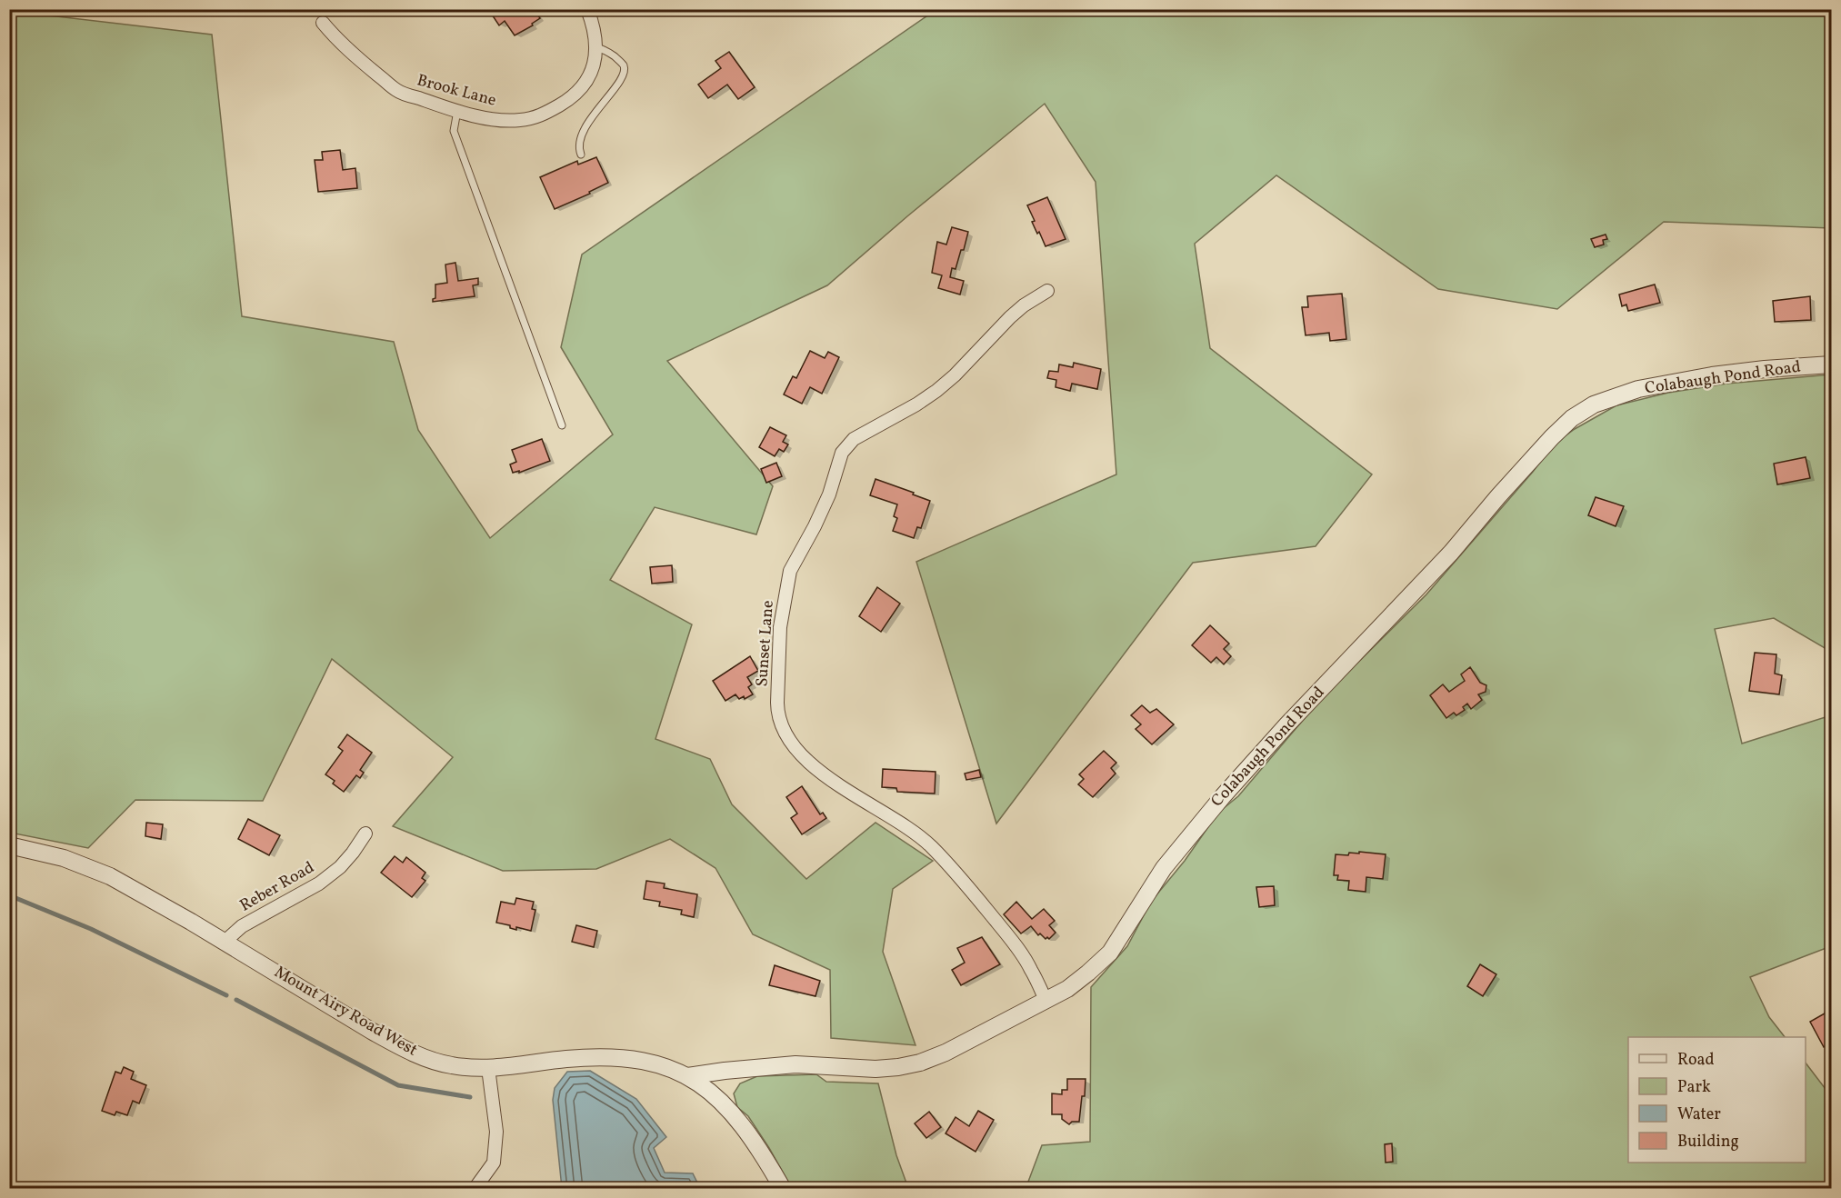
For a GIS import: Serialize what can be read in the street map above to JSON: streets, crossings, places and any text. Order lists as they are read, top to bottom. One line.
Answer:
{"streets":{"street":["Brook Lane","Colabaugh Pond Road","Sunset Lane","Reber Road","Mount Airy Road West"]},"crossings":[["Colabaugh Pond Road","Sunset Lane"],["Colabaugh Pond Road","Mount Airy Road West"],["Reber Road","Mount Airy Road West"]],"legend":["Road","Park","Water","Building"]}
